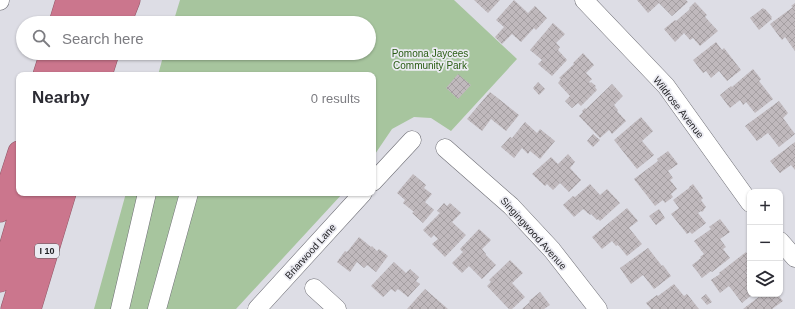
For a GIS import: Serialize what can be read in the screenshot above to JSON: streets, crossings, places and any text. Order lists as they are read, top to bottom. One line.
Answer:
{"streets":{"highway":["I 10"],"street":["Wildrose Avenue","Singingwood Avenue","Briarwood Lane"]},"parks":["Pomona Jaycees Community Park"],"page":{"search":"Search here","heading":["Nearby","0 results"],"map_buttons":["+","−"]}}
